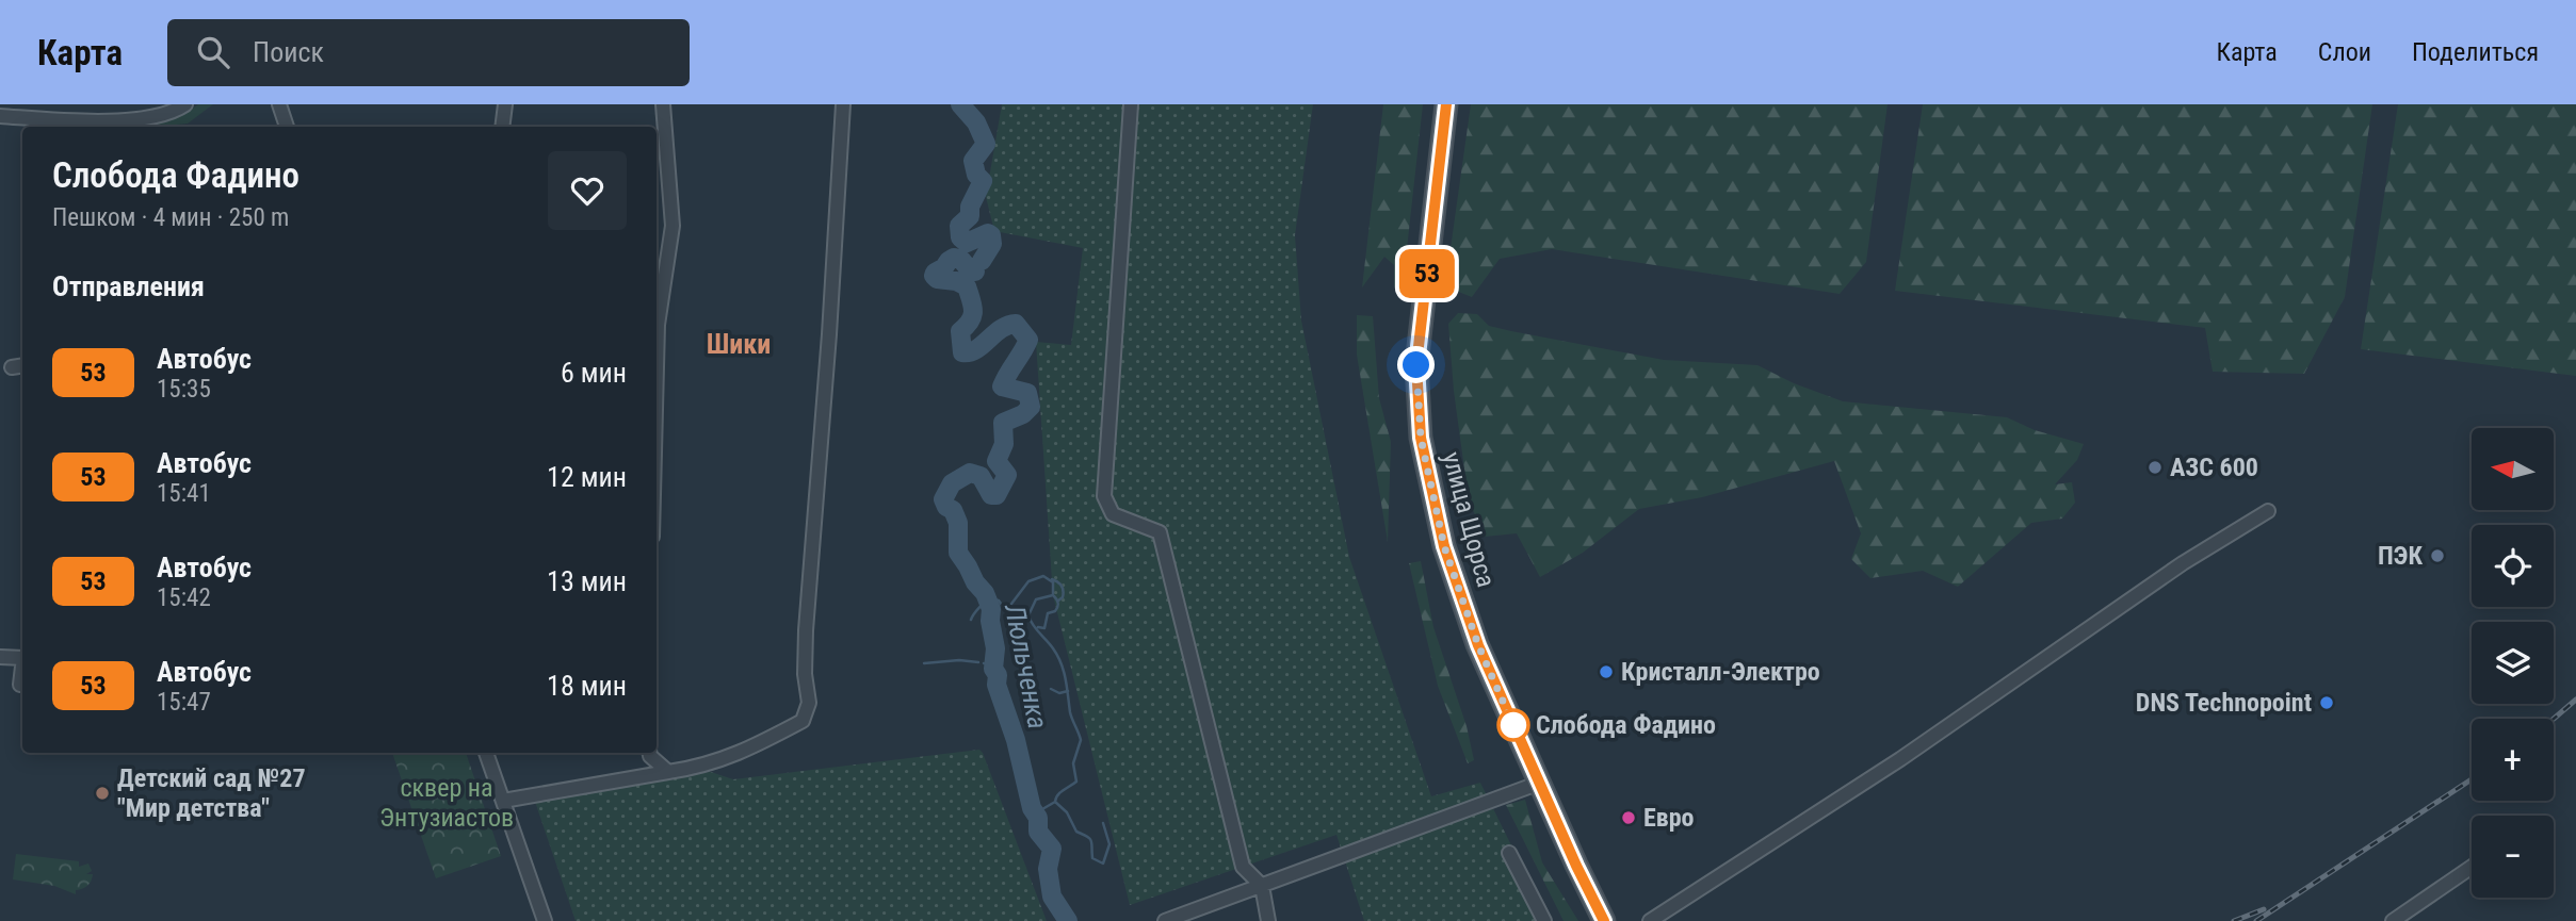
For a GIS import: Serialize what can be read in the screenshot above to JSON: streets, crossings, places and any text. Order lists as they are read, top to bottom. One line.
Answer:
{"streets":{"main road":["улица Щорса"]},"districts":["Шики"],"water":["Люльченка"],"parks":["сквер на Энтузиастов"],"places":["АЗС 600","ПЭК","Кристалл-Электро","DNS Technopoint","Слобода Фадино","Детский сад №27 \"Мир детства\"","Евро"],"lines":["bus line 53"],"north":"left","page":{"header":"Карта","search":"Поиск","nav":["Карта","Слои","Поделиться"],"on_map":"53","heading":[["Слобода Фадино","Пешком · 4 мин · 250 m"],"Отправления"],"list":[{"mark":"53","name":"Автобус","note":"15:35","value":"6 мин"},{"mark":"53","name":"Автобус","note":"15:41","value":"12 мин"},{"mark":"53","name":"Автобус","note":"15:42","value":"13 мин"},{"mark":"53","name":"Автобус","note":"15:47","value":"18 мин"}],"map_buttons":["+","−"]}}
